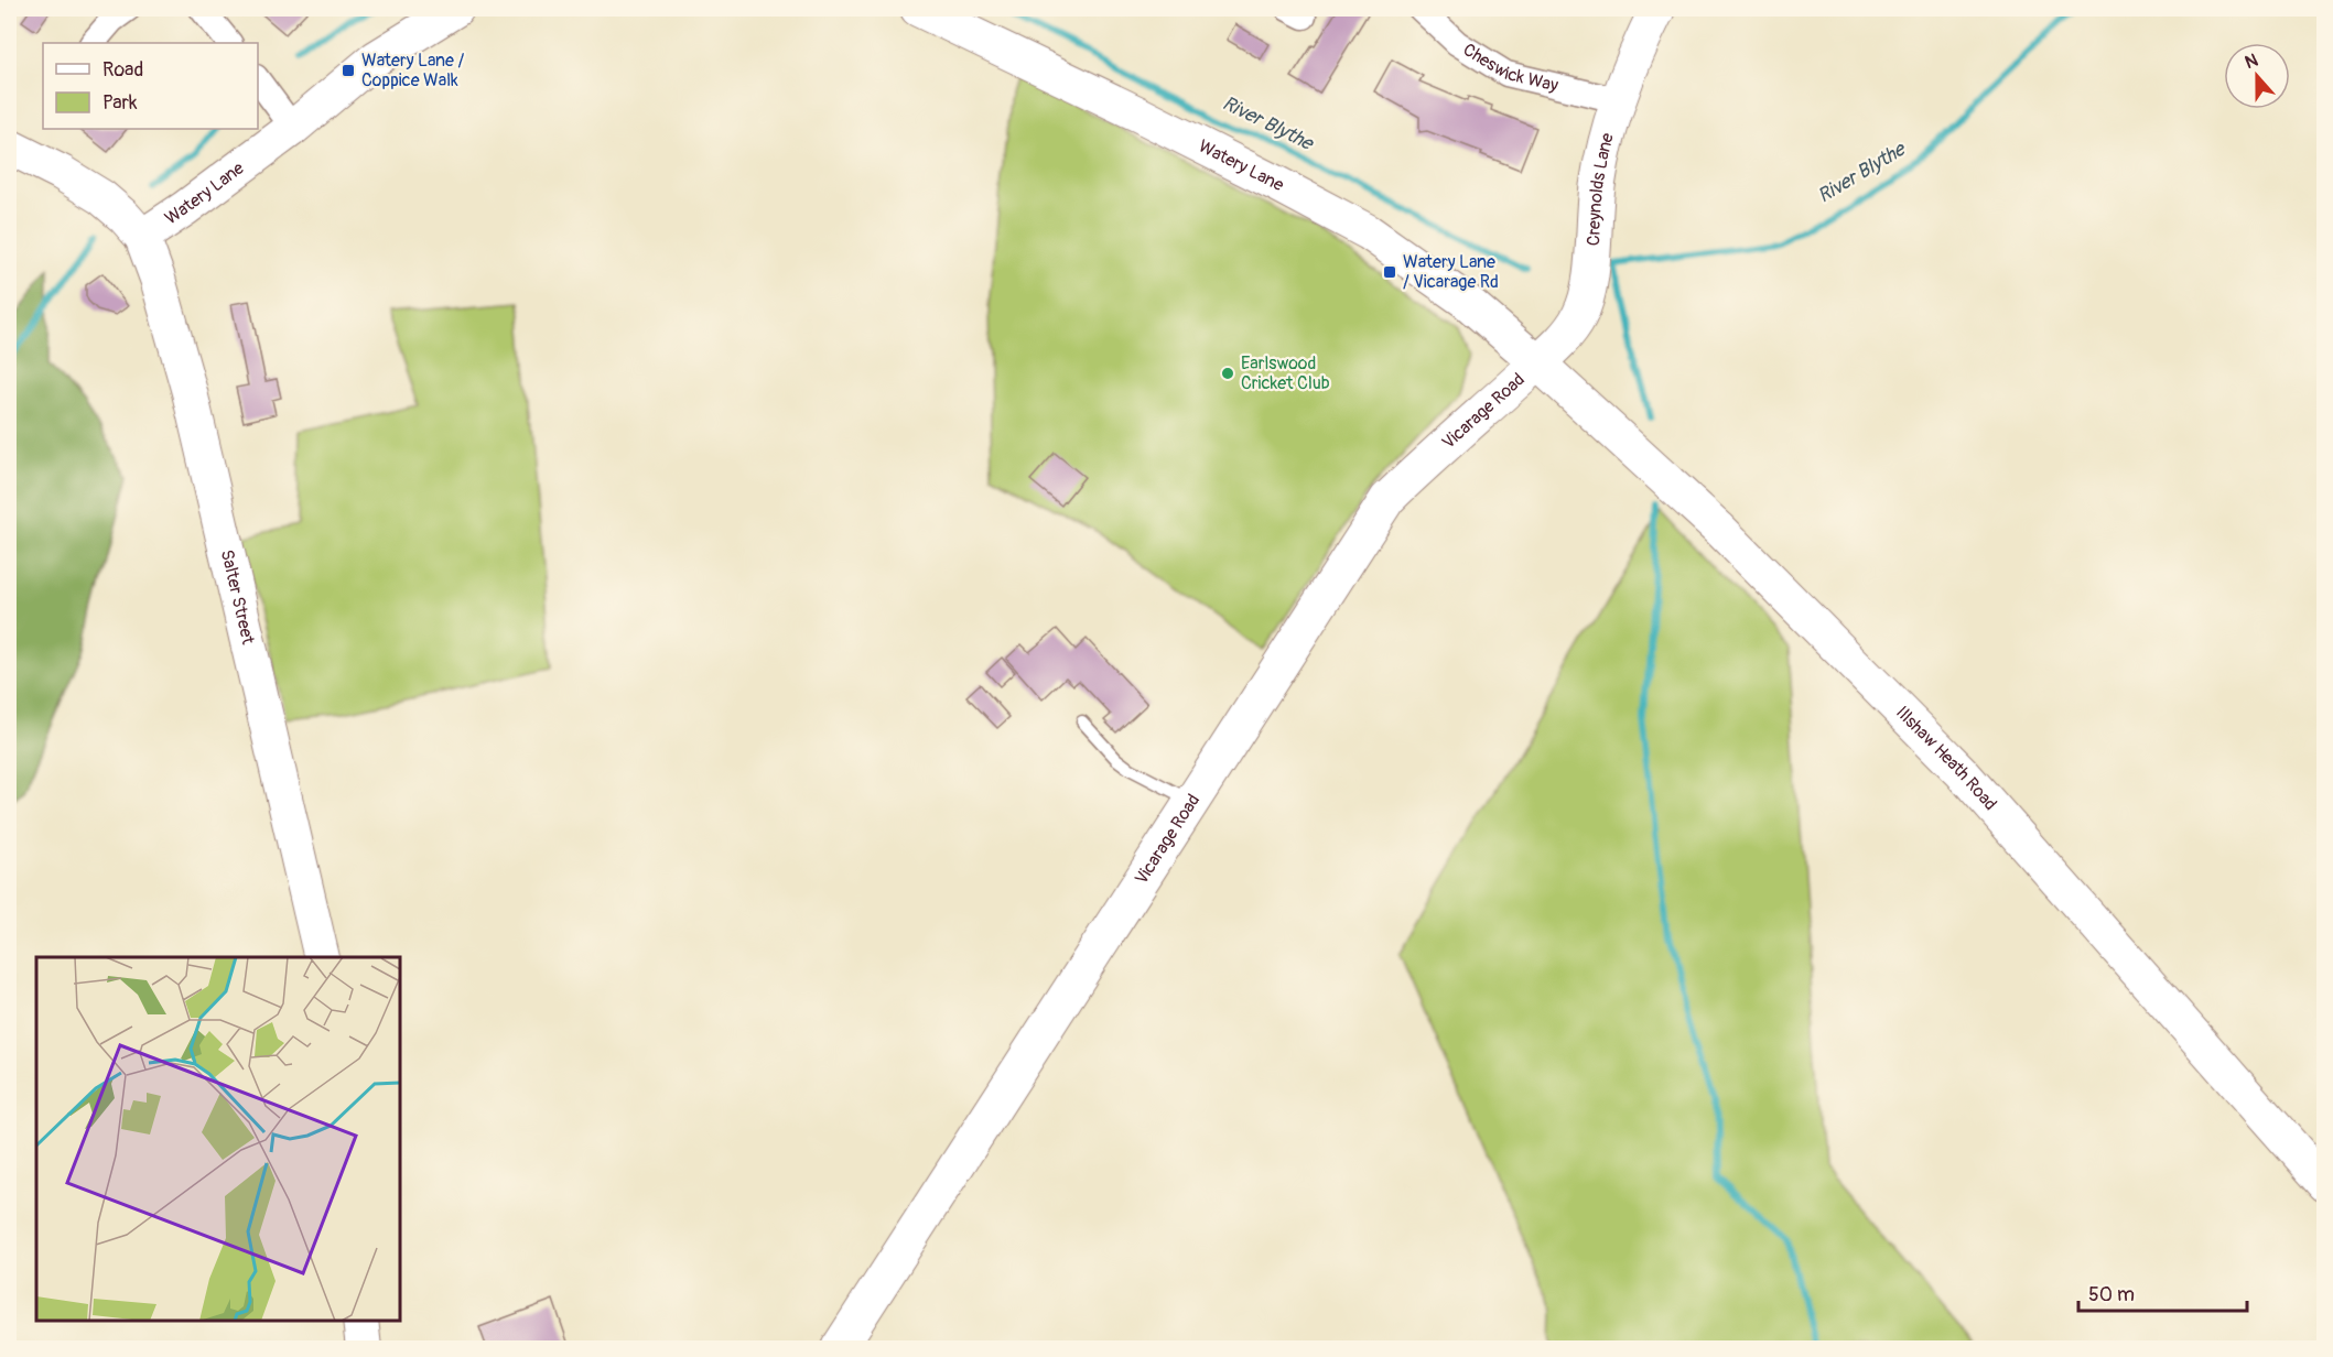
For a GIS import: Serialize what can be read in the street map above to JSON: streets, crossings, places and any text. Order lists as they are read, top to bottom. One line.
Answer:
{"streets":{"street":["Cheswick Way","Watery Lane","Creynolds Lane","Vicarage Road","Salter Street","Illshaw Heath Road"]},"crossings":[["Cheswick Way","Creynolds Lane"],["Watery Lane","Creynolds Lane"],["Watery Lane","Vicarage Road"],["Watery Lane","Salter Street"],["Watery Lane","Illshaw Heath Road"],["Creynolds Lane","Vicarage Road"],["Creynolds Lane","Illshaw Heath Road"],["Vicarage Road","Illshaw Heath Road"]],"water":["River Blythe"],"places":{"transit":["Watery Lane / Coppice Walk","Watery Lane / Vicarage Rd"],"other":["Earlswood Cricket Club"]},"legend":["Road","Park"],"scale_bar":"50 m","north":"top"}
